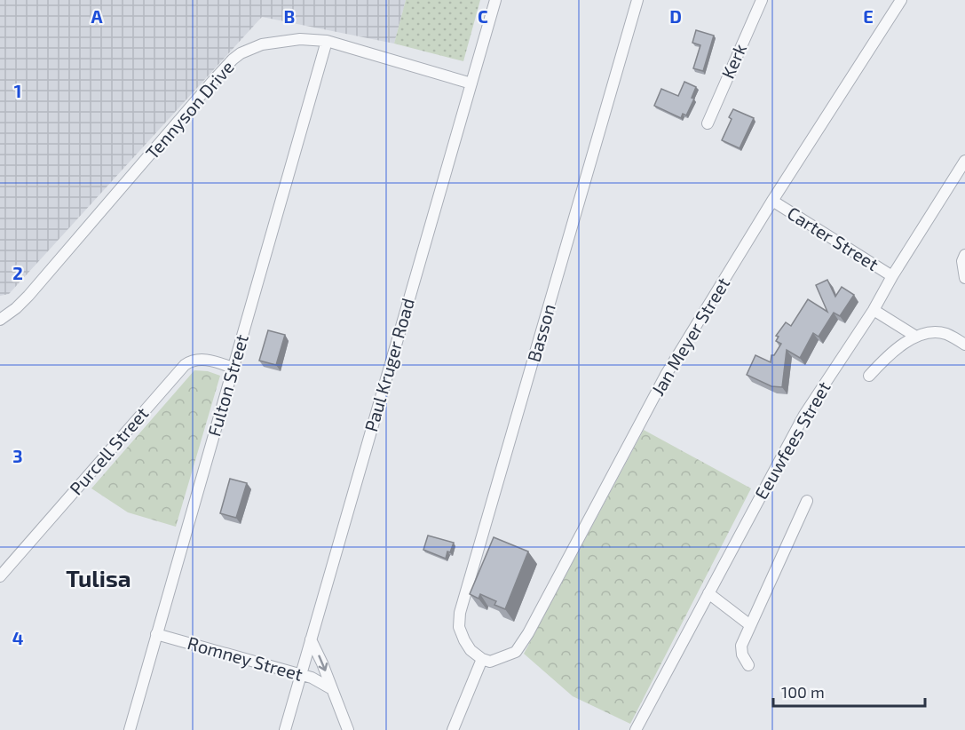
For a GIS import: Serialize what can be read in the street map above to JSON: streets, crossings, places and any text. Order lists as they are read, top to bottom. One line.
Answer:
{"streets":{"street":["Kerk","Tennyson Drive","Carter Street","Basson","Jan Meyer Street","Paul Kruger Road","Fulton Street","Eeuwfees Street","Purcell Street","Romney Street"]},"crossings":[["Tennyson Drive","Paul Kruger Road"],["Tennyson Drive","Fulton Street"],["Carter Street","Jan Meyer Street"],["Carter Street","Eeuwfees Street"],["Basson","Jan Meyer Street"],["Paul Kruger Road","Romney Street"],["Fulton Street","Purcell Street"],["Fulton Street","Romney Street"]],"districts":["Tulisa"],"scale_bar":"100 m","grid":{"columns":["A","B","C","D","E"],"rows":["1","2","3","4"]}}
